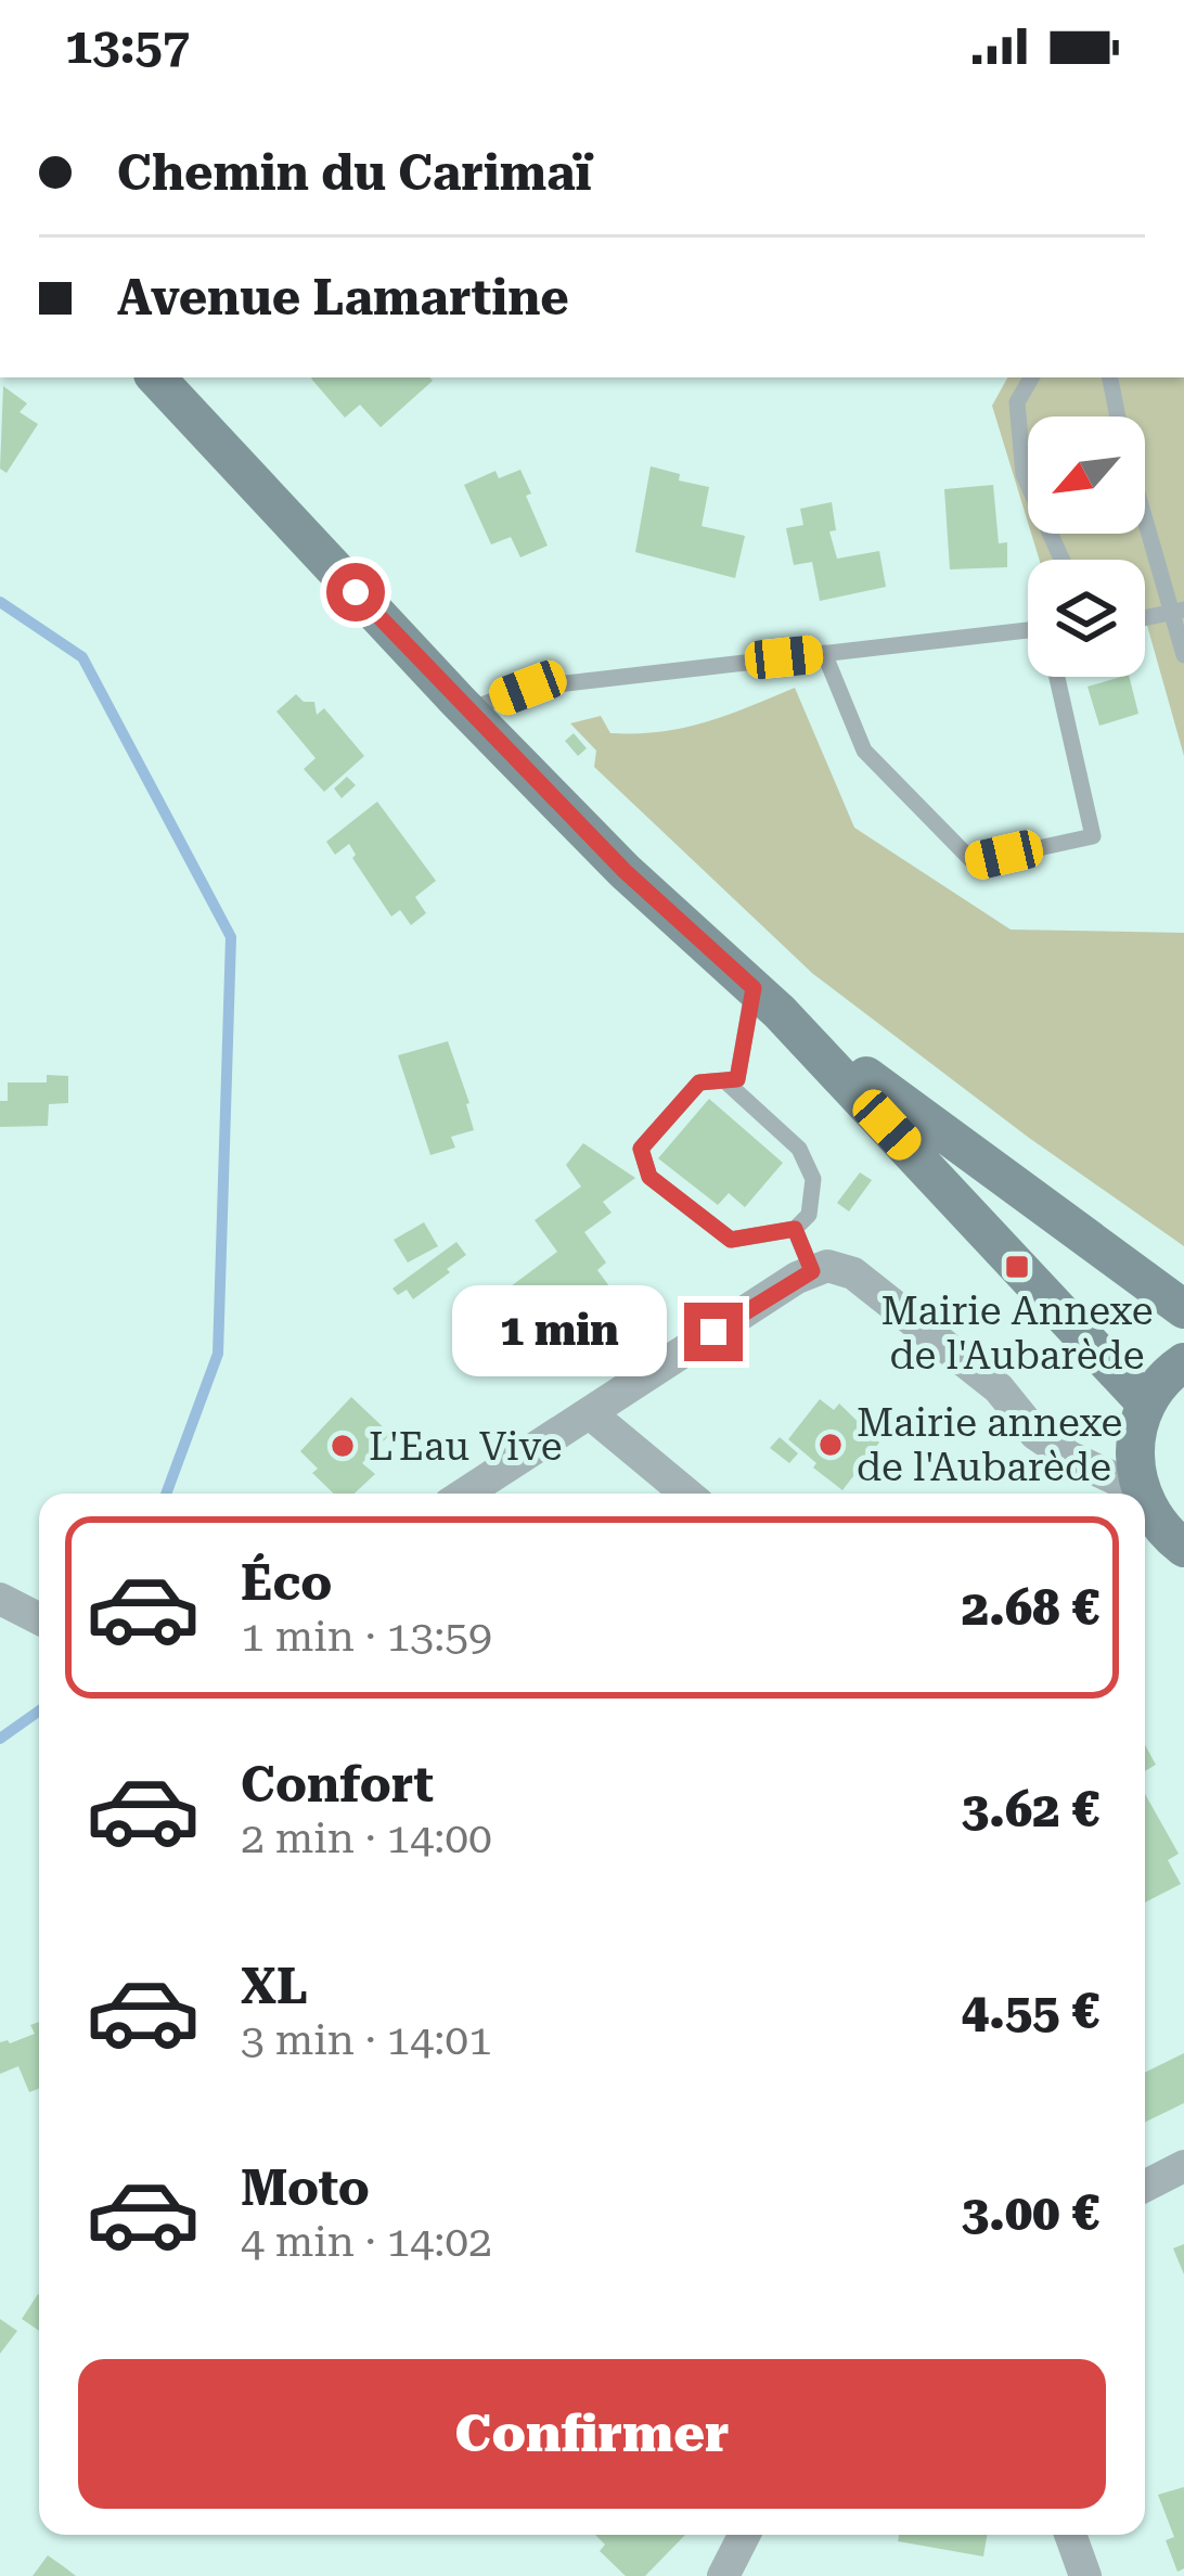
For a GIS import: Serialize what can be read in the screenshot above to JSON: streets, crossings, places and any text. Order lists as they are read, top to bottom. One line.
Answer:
{"places":{"transit":["Mairie Annexe de l'Aubarède"],"other":["Mairie annexe de l'Aubarède","L'Eau Vive"]},"north":"bottom left","page":{"status":"13:57","banner":["Chemin du Carimaï","Avenue Lamartine"],"bubble":"1 min","list":[{"name":"Éco","note":"1 min · 13:59","value":"2.68 €"},{"name":"Confort","note":"2 min · 14:00","value":"3.62 €"},{"name":"XL","note":"3 min · 14:01","value":"4.55 €"},{"name":"Moto","note":"4 min · 14:02","value":"3.00 €"}],"buttons":"Confirmer"}}
